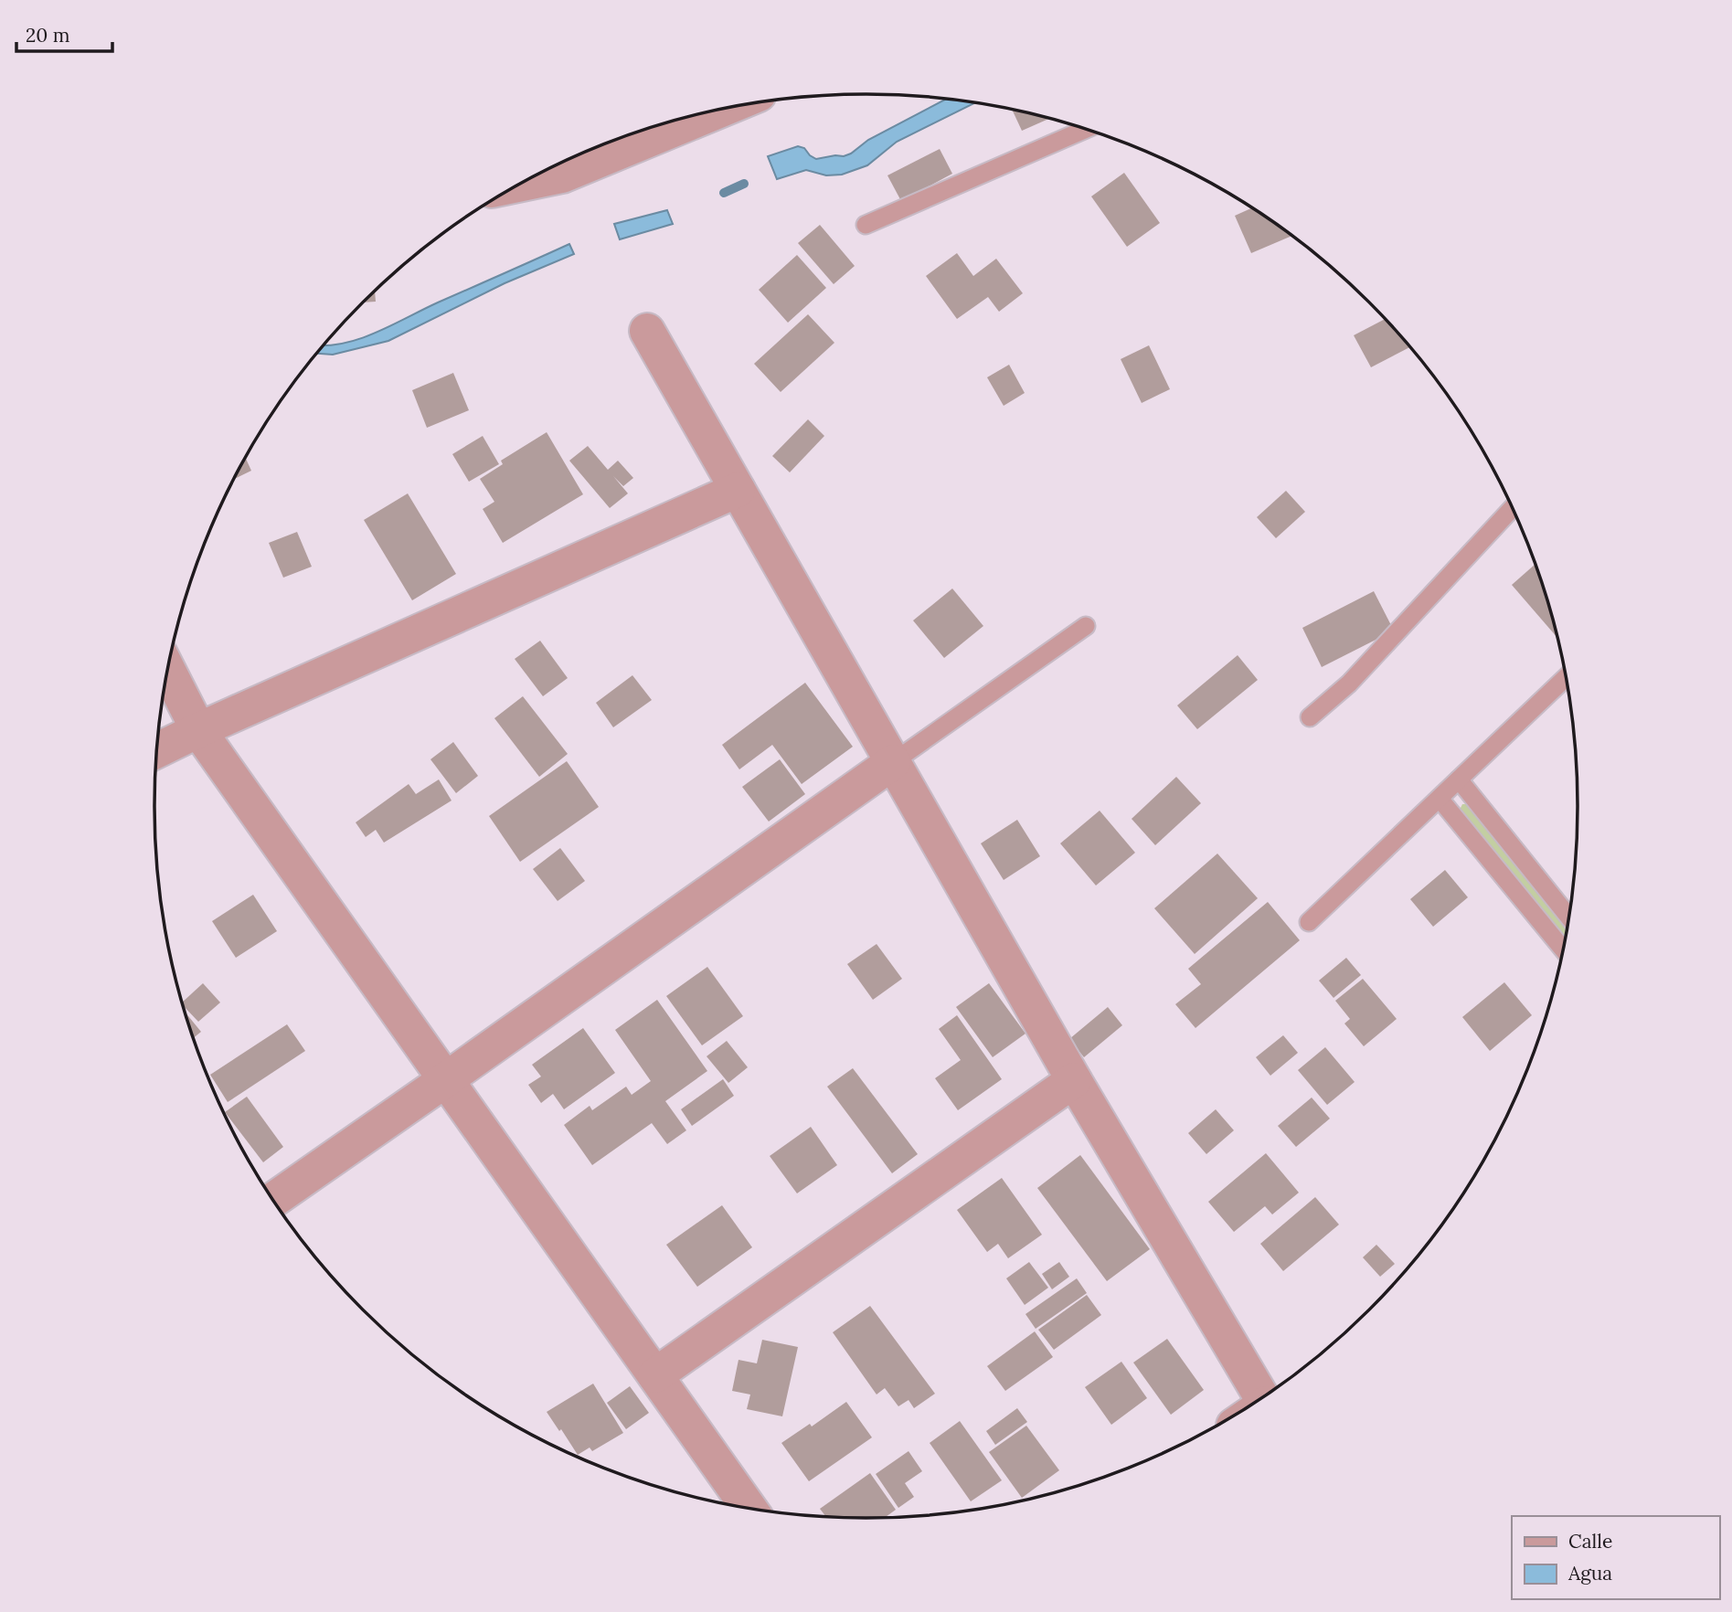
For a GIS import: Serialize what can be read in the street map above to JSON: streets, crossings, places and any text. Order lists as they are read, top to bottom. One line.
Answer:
{"legend":["Calle","Agua"],"scale_bar":"20 m"}
